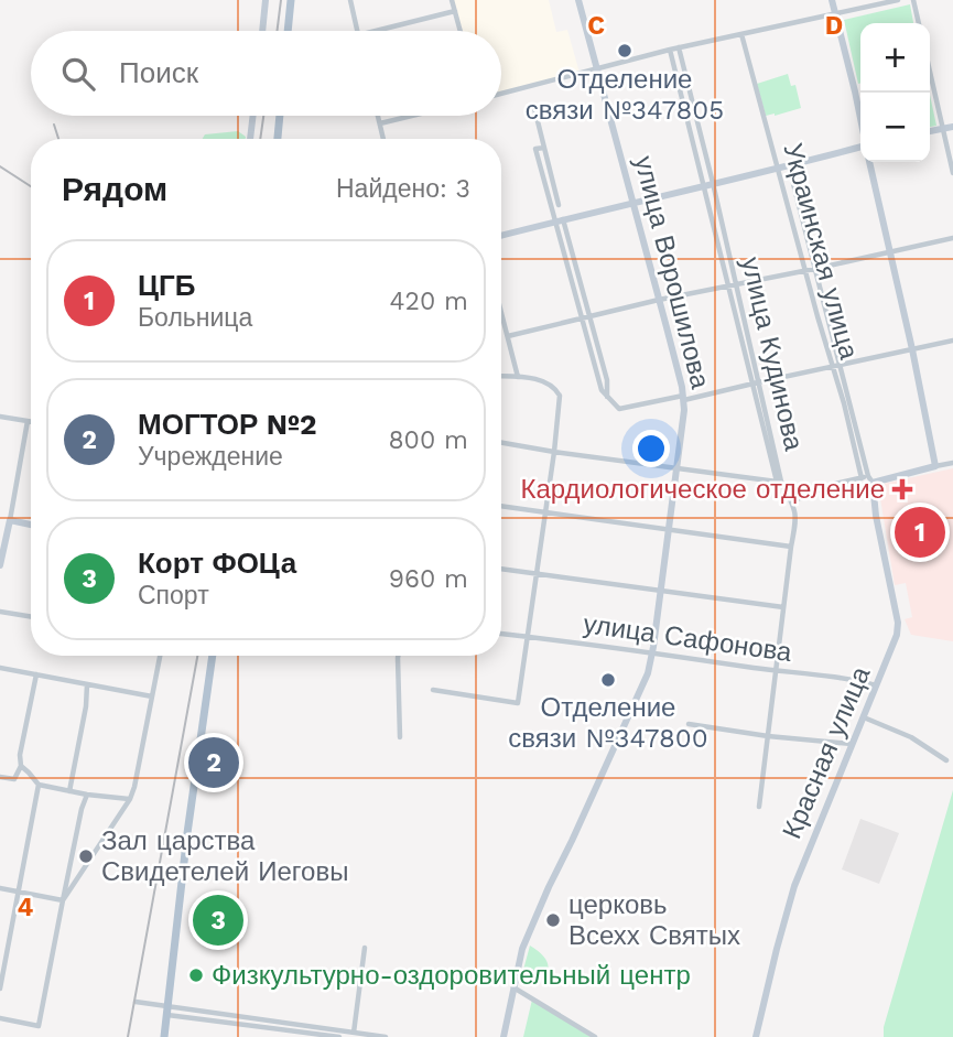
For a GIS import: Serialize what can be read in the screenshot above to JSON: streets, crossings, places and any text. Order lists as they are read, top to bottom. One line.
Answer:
{"streets":{"street":["Украинская улица","улица Ворошилова","улица Кудинова","улица Сафонова","Красная улица"]},"crossings":[["Украинская улица","Красная улица"],["улица Ворошилова","улица Сафонова"],["улица Кудинова","улица Сафонова"],["улица Сафонова","Красная улица"]],"places":{"other":["Отделение связи №347805","Отделение связи №347800","Зал царства Свидетелей Иеговы","церковь Всехх Святых","Физкультурно-оздоровительный центр"],"health":["Кардиологическое отделение"]},"page":{"map_buttons":["+","−"],"search":"Поиск","heading":["Рядом","Найдено: 3"],"list":[{"mark":"1","name":"ЦГБ","note":"Больница","value":"420 m"},{"mark":"2","name":"МОГТОР №2","note":"Учреждение","value":"800 m"},{"mark":"3","name":"Корт ФОЦа","note":"Спорт","value":"960 m"}],"pins":["1","2","3"]},"grid":{"columns":["C","D"],"rows":["4"]}}
